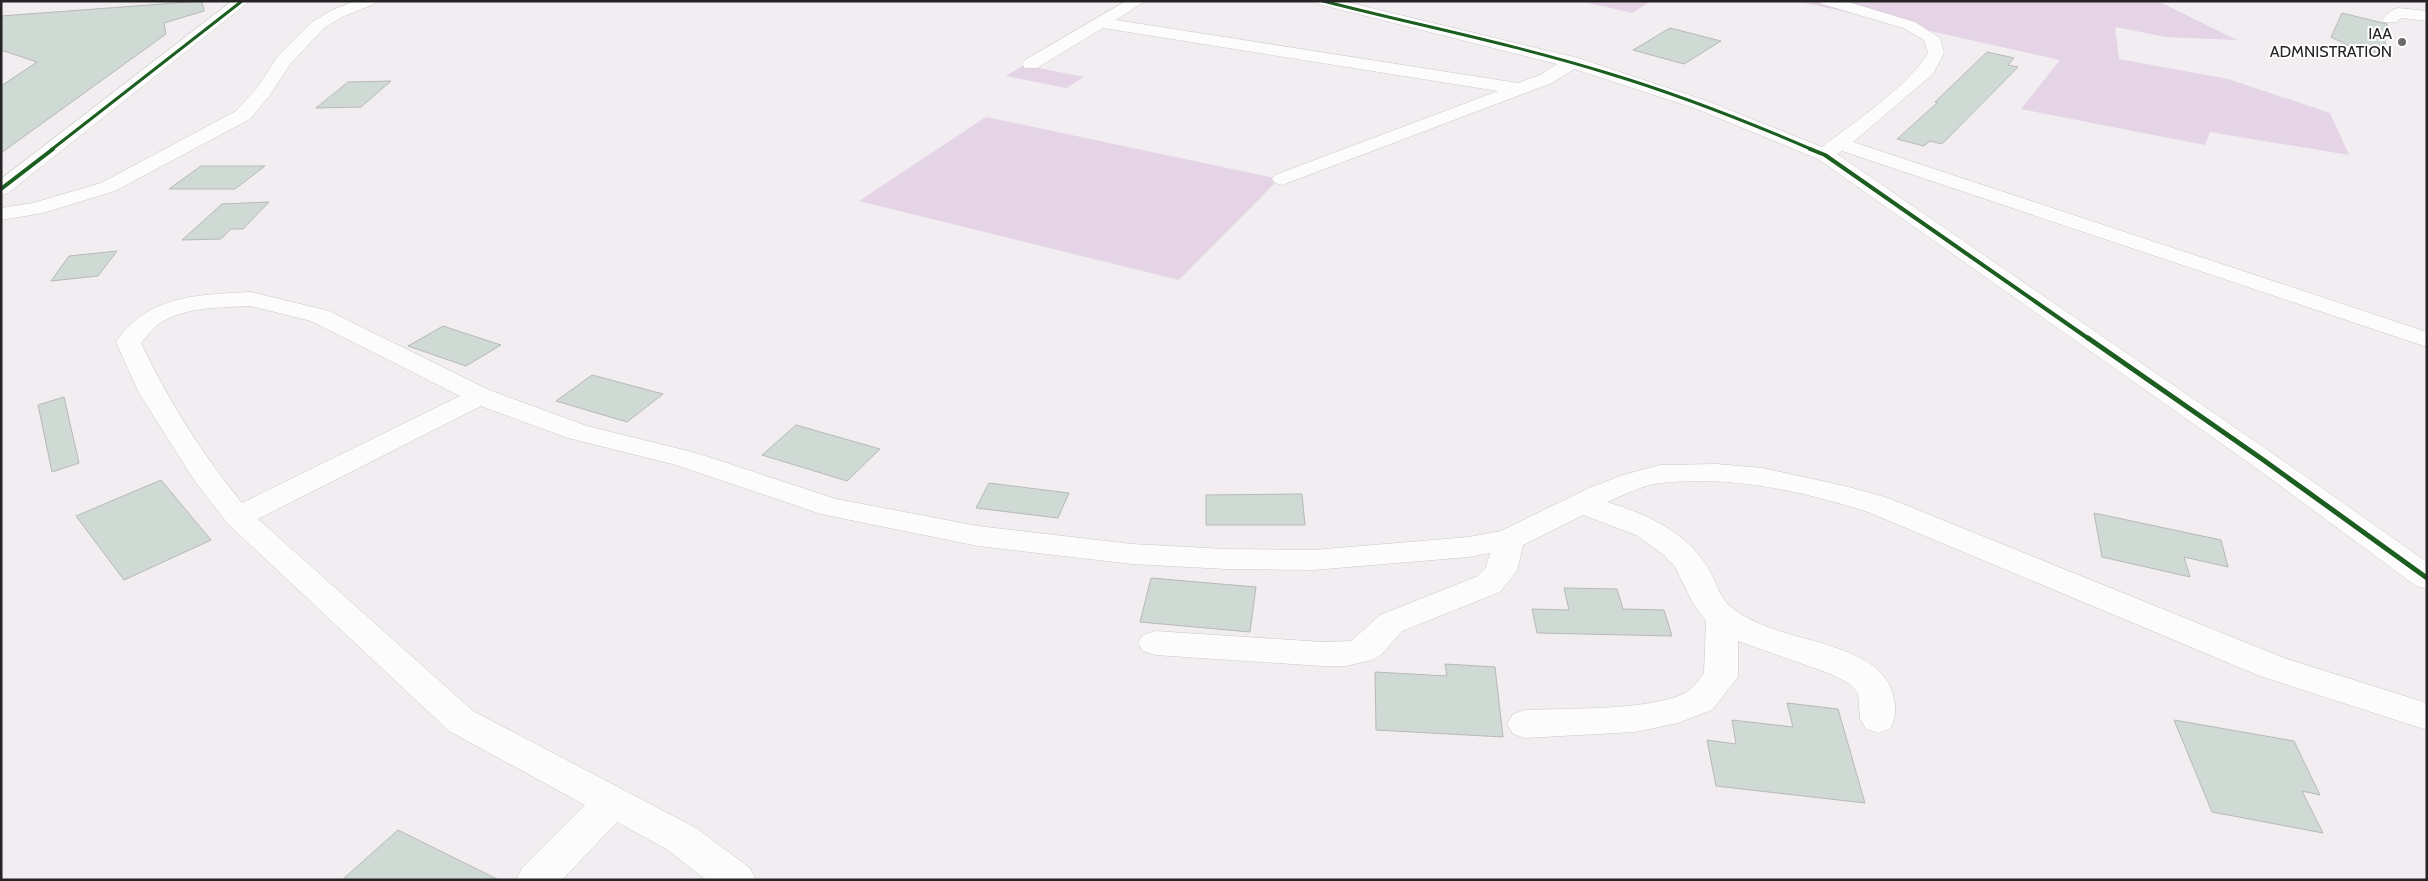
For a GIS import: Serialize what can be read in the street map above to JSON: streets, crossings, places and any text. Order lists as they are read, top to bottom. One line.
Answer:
{"places":["IAA ADMNISTRATION"]}
